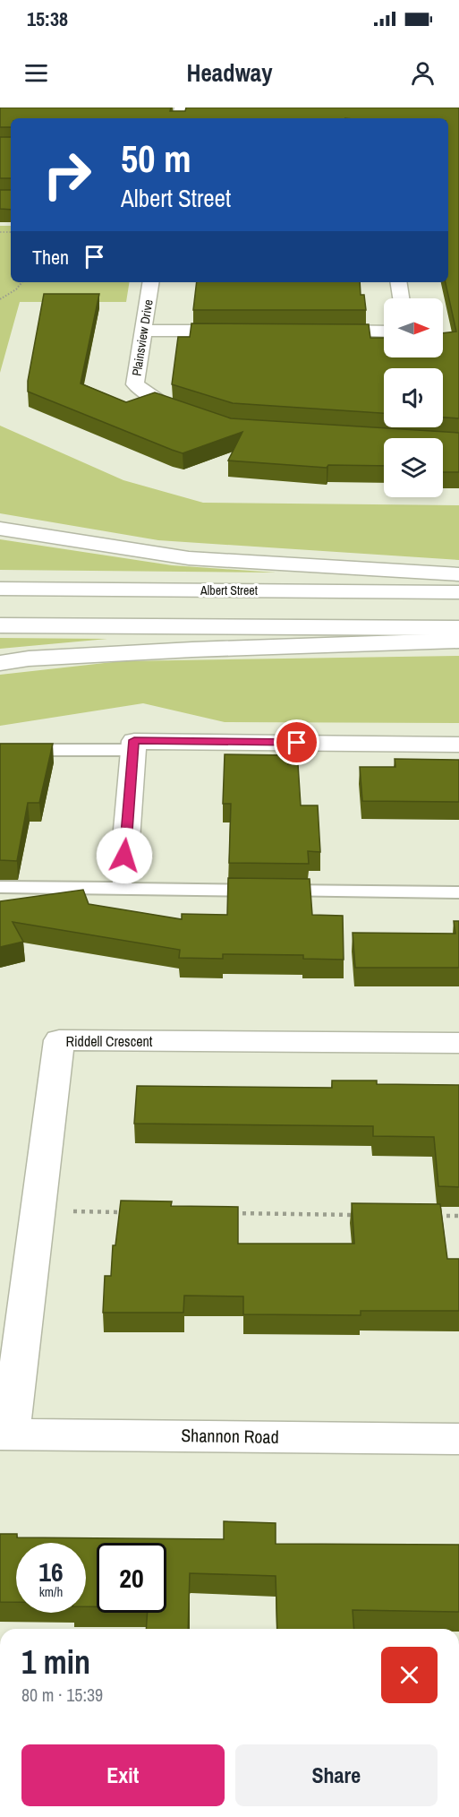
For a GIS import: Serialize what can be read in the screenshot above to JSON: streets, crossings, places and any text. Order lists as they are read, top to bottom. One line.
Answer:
{"streets":{"main road":["Plainsview Drive","Albert Street","Riddell Crescent","Shannon Road"]},"crossings":[["Riddell Crescent","Shannon Road"]],"north":"right","page":{"status":"15:38","header":"Headway","turn":["50 m","Albert Street"],"then":"Then","speed":"16 km/h","limit":"20","heading":["1 min","80 m · 15:39"],"buttons":["Exit","Share"]}}
